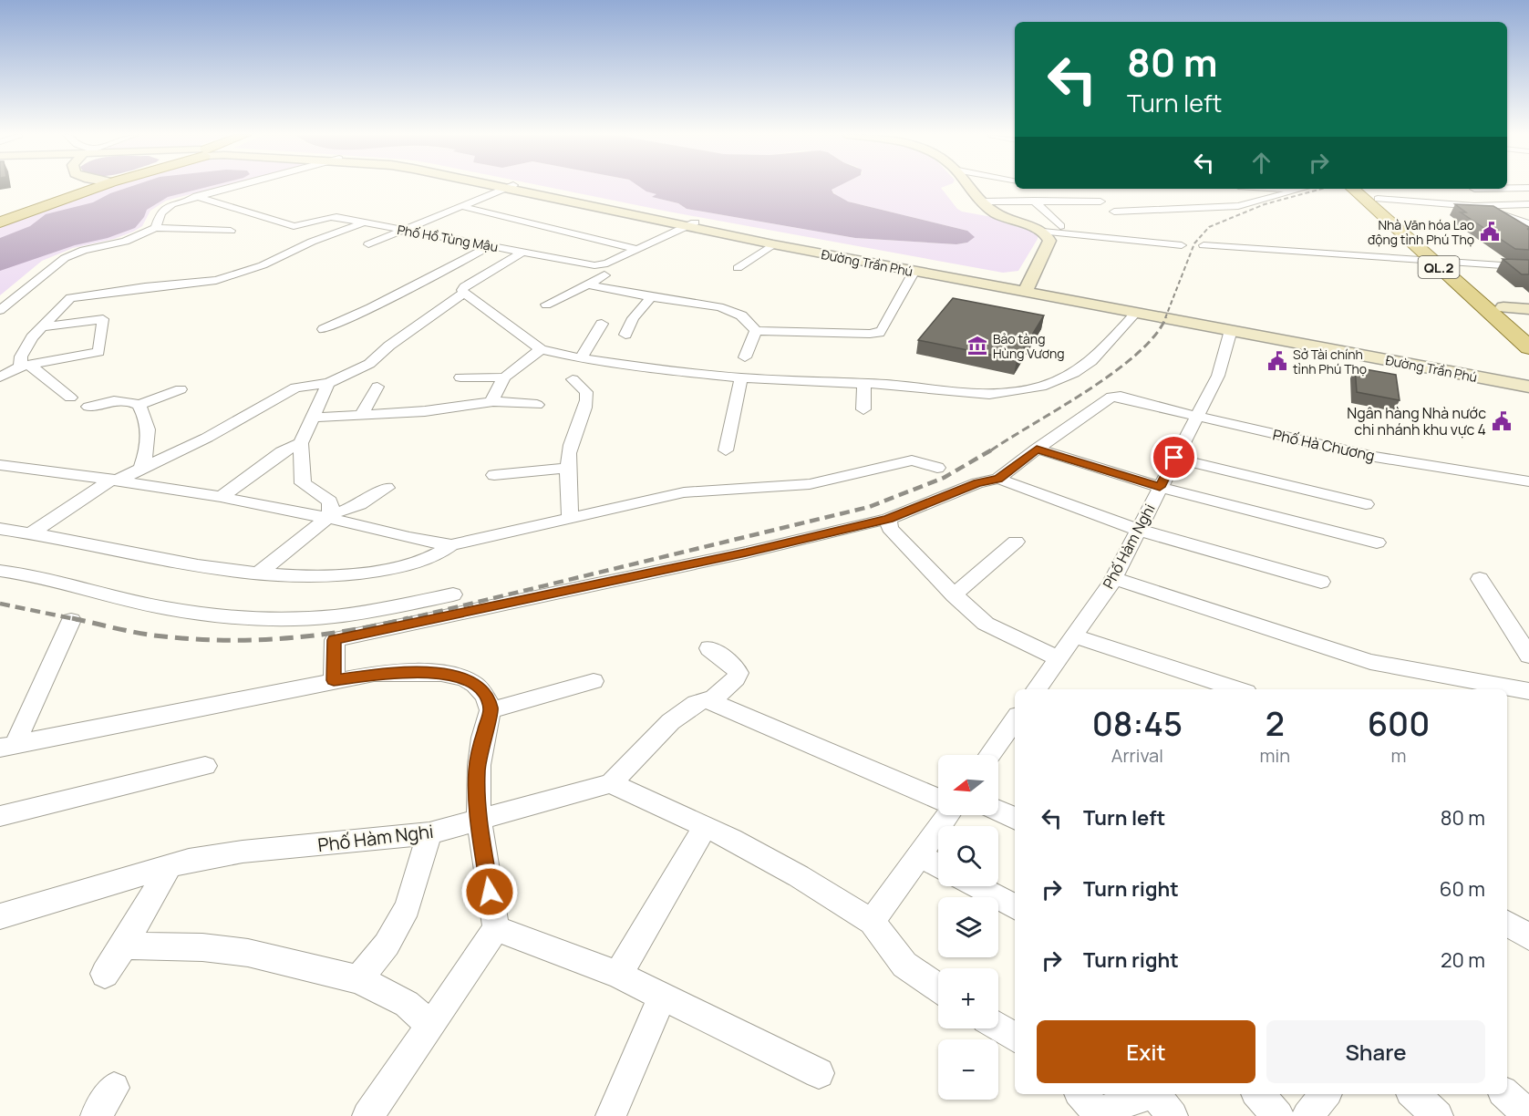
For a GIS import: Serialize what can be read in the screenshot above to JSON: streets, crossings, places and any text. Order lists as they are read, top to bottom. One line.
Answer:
{"streets":{"main road":["Đường Trần Phú","QL.2"],"street":["Phố Hồ Tùng Mậu","Phố Hà Chương","Phố Hàm Nghi"]},"crossings":[["Phố Hồ Tùng Mậu","Đường Trần Phú"],["Đường Trần Phú","Phố Hàm Nghi"],["Phố Hà Chương","Phố Hàm Nghi"]],"places":{"public building":["Nhà Văn hóa Lao động tỉnh Phú Thọ","Sở Tài chính tỉnh Phú Thọ","Ngân hàng Nhà nước chi nhánh khu vực 4"],"museum":["Bảo tàng Hùng Vương"]},"north":"left","page":{"turn":["80 m","Turn left"],"eta":["08:45","Arrival","2","min","600","m"],"map_buttons":["+","−"],"list":[{"name":"Turn left","value":"80 m"},{"name":"Turn right","value":"60 m"},{"name":"Turn right","value":"20 m"}],"buttons":["Exit","Share"]}}
